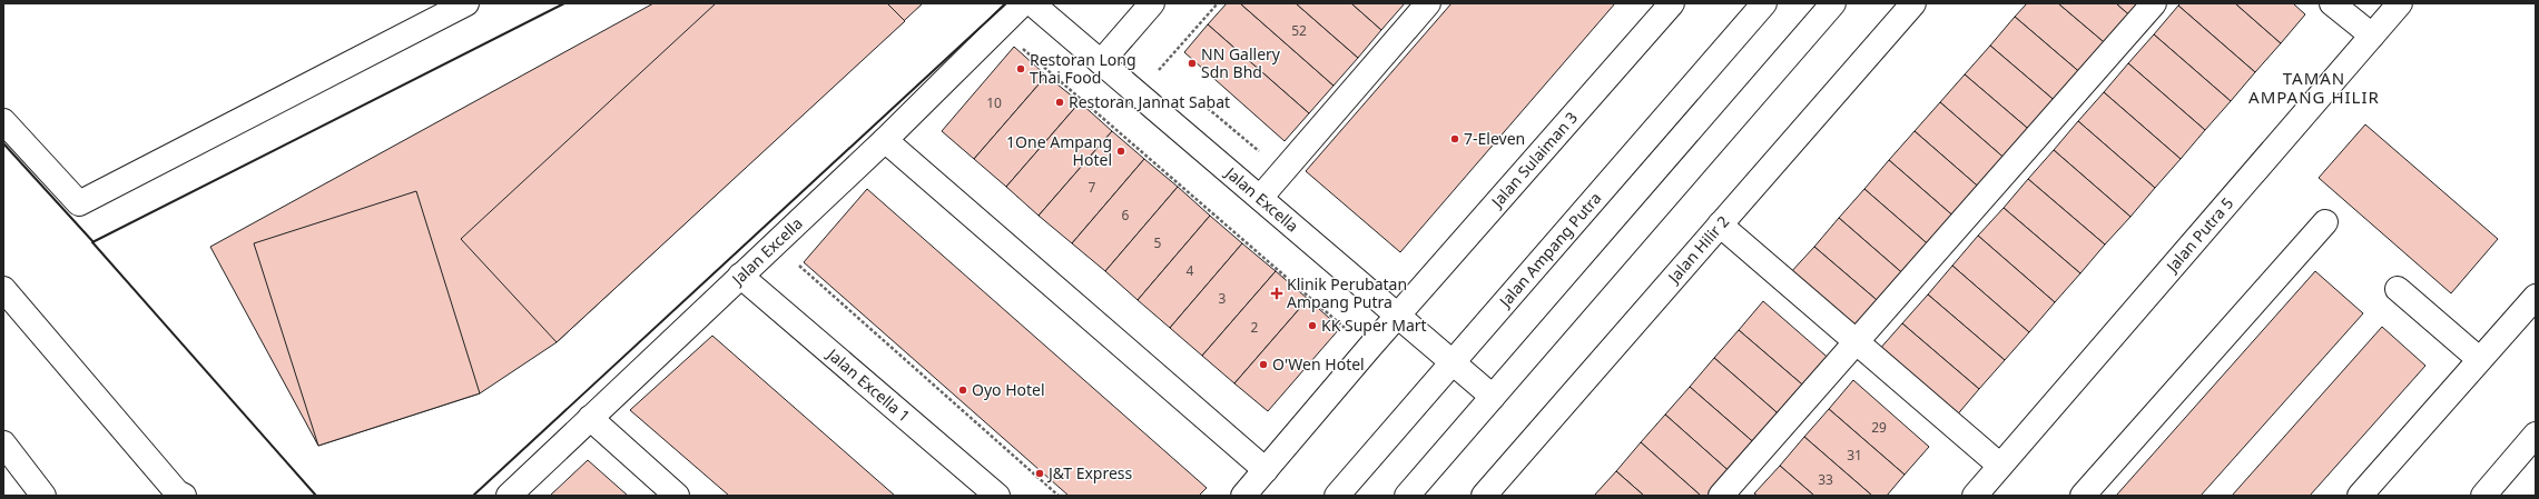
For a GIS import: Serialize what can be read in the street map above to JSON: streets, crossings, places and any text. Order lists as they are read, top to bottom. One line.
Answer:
{"streets":{"street":["Jalan Sulaiman 3","Jalan Excella","Jalan Putra 5","Jalan Ampang Putra","Jalan Hilir 2","Jalan Excella 1"]},"crossings":[["Jalan Sulaiman 3","Jalan Excella"],["Jalan Excella","Jalan Ampang Putra"],["Jalan Excella","Jalan Excella 1"]],"districts":["TAMAN AMPANG HILIR"],"places":{"other":["NN Gallery Sdn Bhd","Restoran Long Thai Food","Restoran Jannat Sabat","7-Eleven","1One Ampang Hotel","KK Super Mart","O'Wen Hotel","Oyo Hotel","J&T Express"],"health":["Klinik Perubatan Ampang Putra"]},"house_numbers":["52","10","7","6","5","4","3","2","29","31","33"]}
